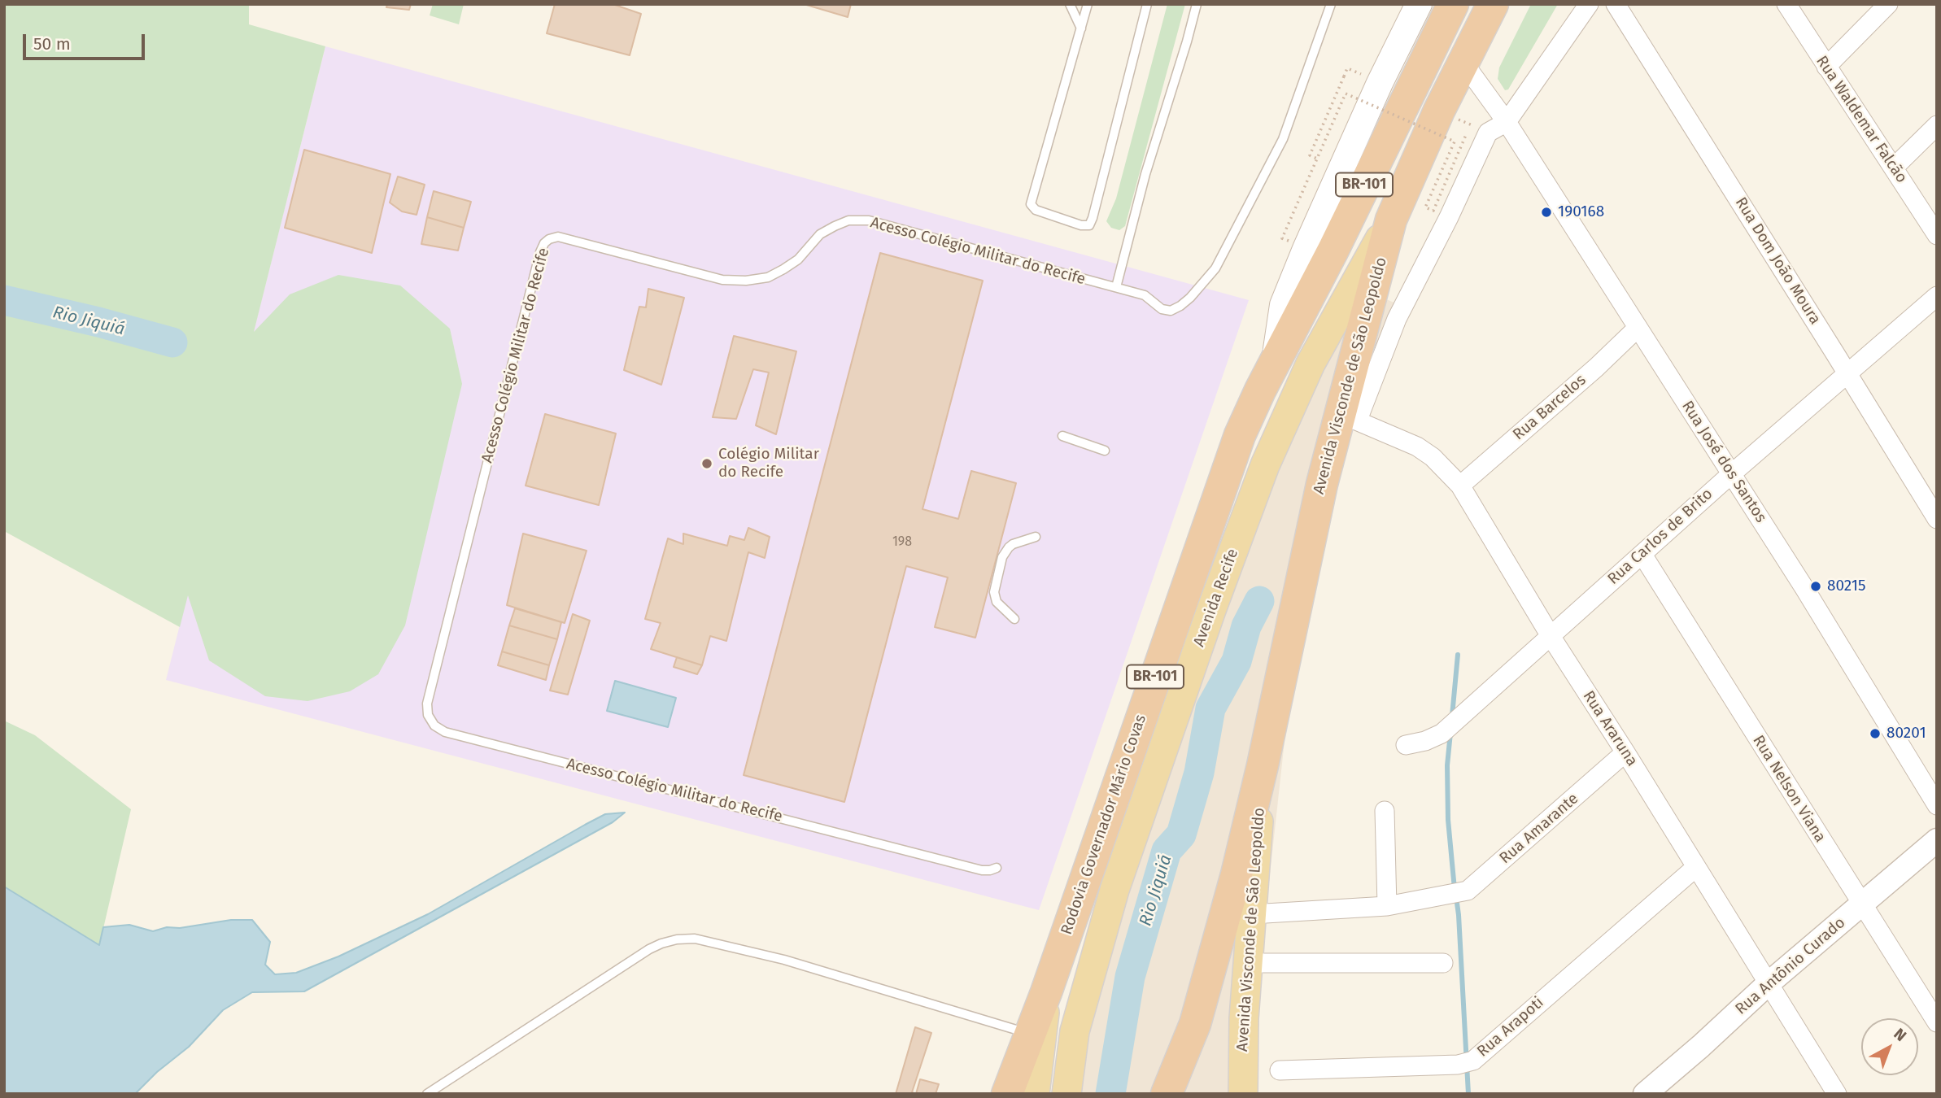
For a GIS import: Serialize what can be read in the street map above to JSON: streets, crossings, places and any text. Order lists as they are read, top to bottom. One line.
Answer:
{"streets":{"highway":["BR-101","Avenida Visconde de São Leopoldo","Rodovia Governador Mário Covas"],"main road":["Avenida Recife"],"street":["Rua Waldemar Falcão","Rua Dom João Moura","Rua Barcelos","Rua José dos Santos","Rua Carlos de Brito","Rua Araruna","Rua Nelson Viana","Rua Amarante","Rua Antônio Curado","Rua Arapoti"],"lane":["Acesso Colégio Militar do Recife"]},"crossings":[["BR-101","Rodovia Governador Mário Covas"],["Rua Dom João Moura","Rua Carlos de Brito"],["Avenida Visconde de São Leopoldo","Rua José dos Santos"],["Avenida Visconde de São Leopoldo","Avenida Recife"],["Avenida Visconde de São Leopoldo","Rua Araruna"],["Avenida Visconde de São Leopoldo","Rua Amarante"],["Rua Barcelos","Rua José dos Santos"],["Rua Barcelos","Rua Araruna"],["Rua José dos Santos","Rua Carlos de Brito"],["Rua Carlos de Brito","Rua Araruna"],["Rua Carlos de Brito","Rua Nelson Viana"],["Rua Araruna","Rua Amarante"],["Rua Araruna","Rua Antônio Curado"],["Rua Araruna","Rua Arapoti"],["Rua Nelson Viana","Rua Antônio Curado"]],"water":["Rio Jiquiá"],"places":["190168","Colégio Militar do Recife","80215","80201"],"house_numbers":["198"],"scale_bar":"50 m","north":"top right"}
